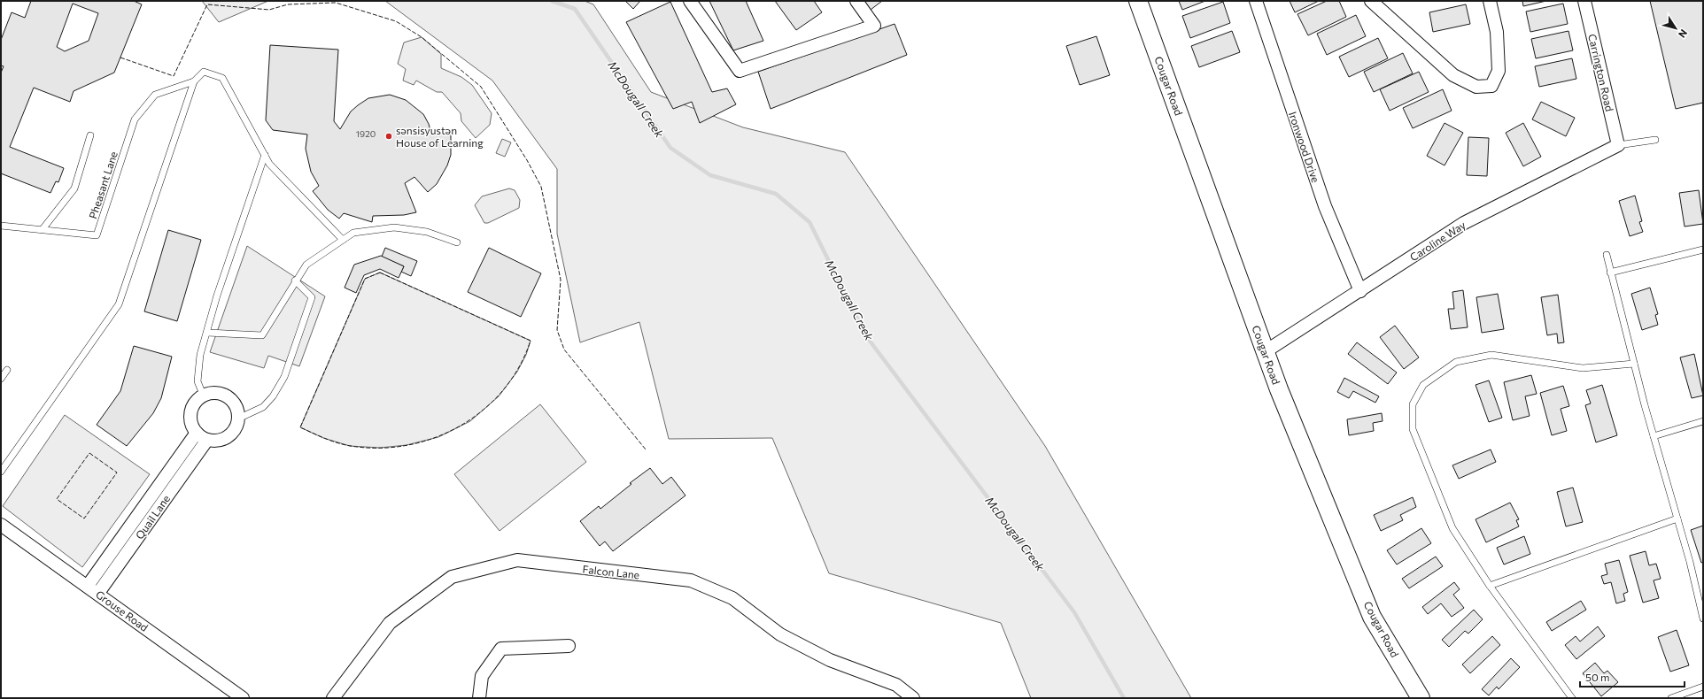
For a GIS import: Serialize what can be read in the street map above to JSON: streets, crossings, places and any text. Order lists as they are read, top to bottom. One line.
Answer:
{"streets":{"street":["Carrington Road","Cougar Road","Ironwood Drive","Caroline Way","Quail Lane","Falcon Lane","Grouse Road"],"lane":["Pheasant Lane"]},"crossings":[["Carrington Road","Caroline Way"],["Cougar Road","Caroline Way"],["Ironwood Drive","Caroline Way"],["Quail Lane","Grouse Road"]],"water":["McDougall Creek"],"places":["sənsisyustən House of Learning"],"house_numbers":["1920"],"scale_bar":"50 m","north":"bottom right"}
